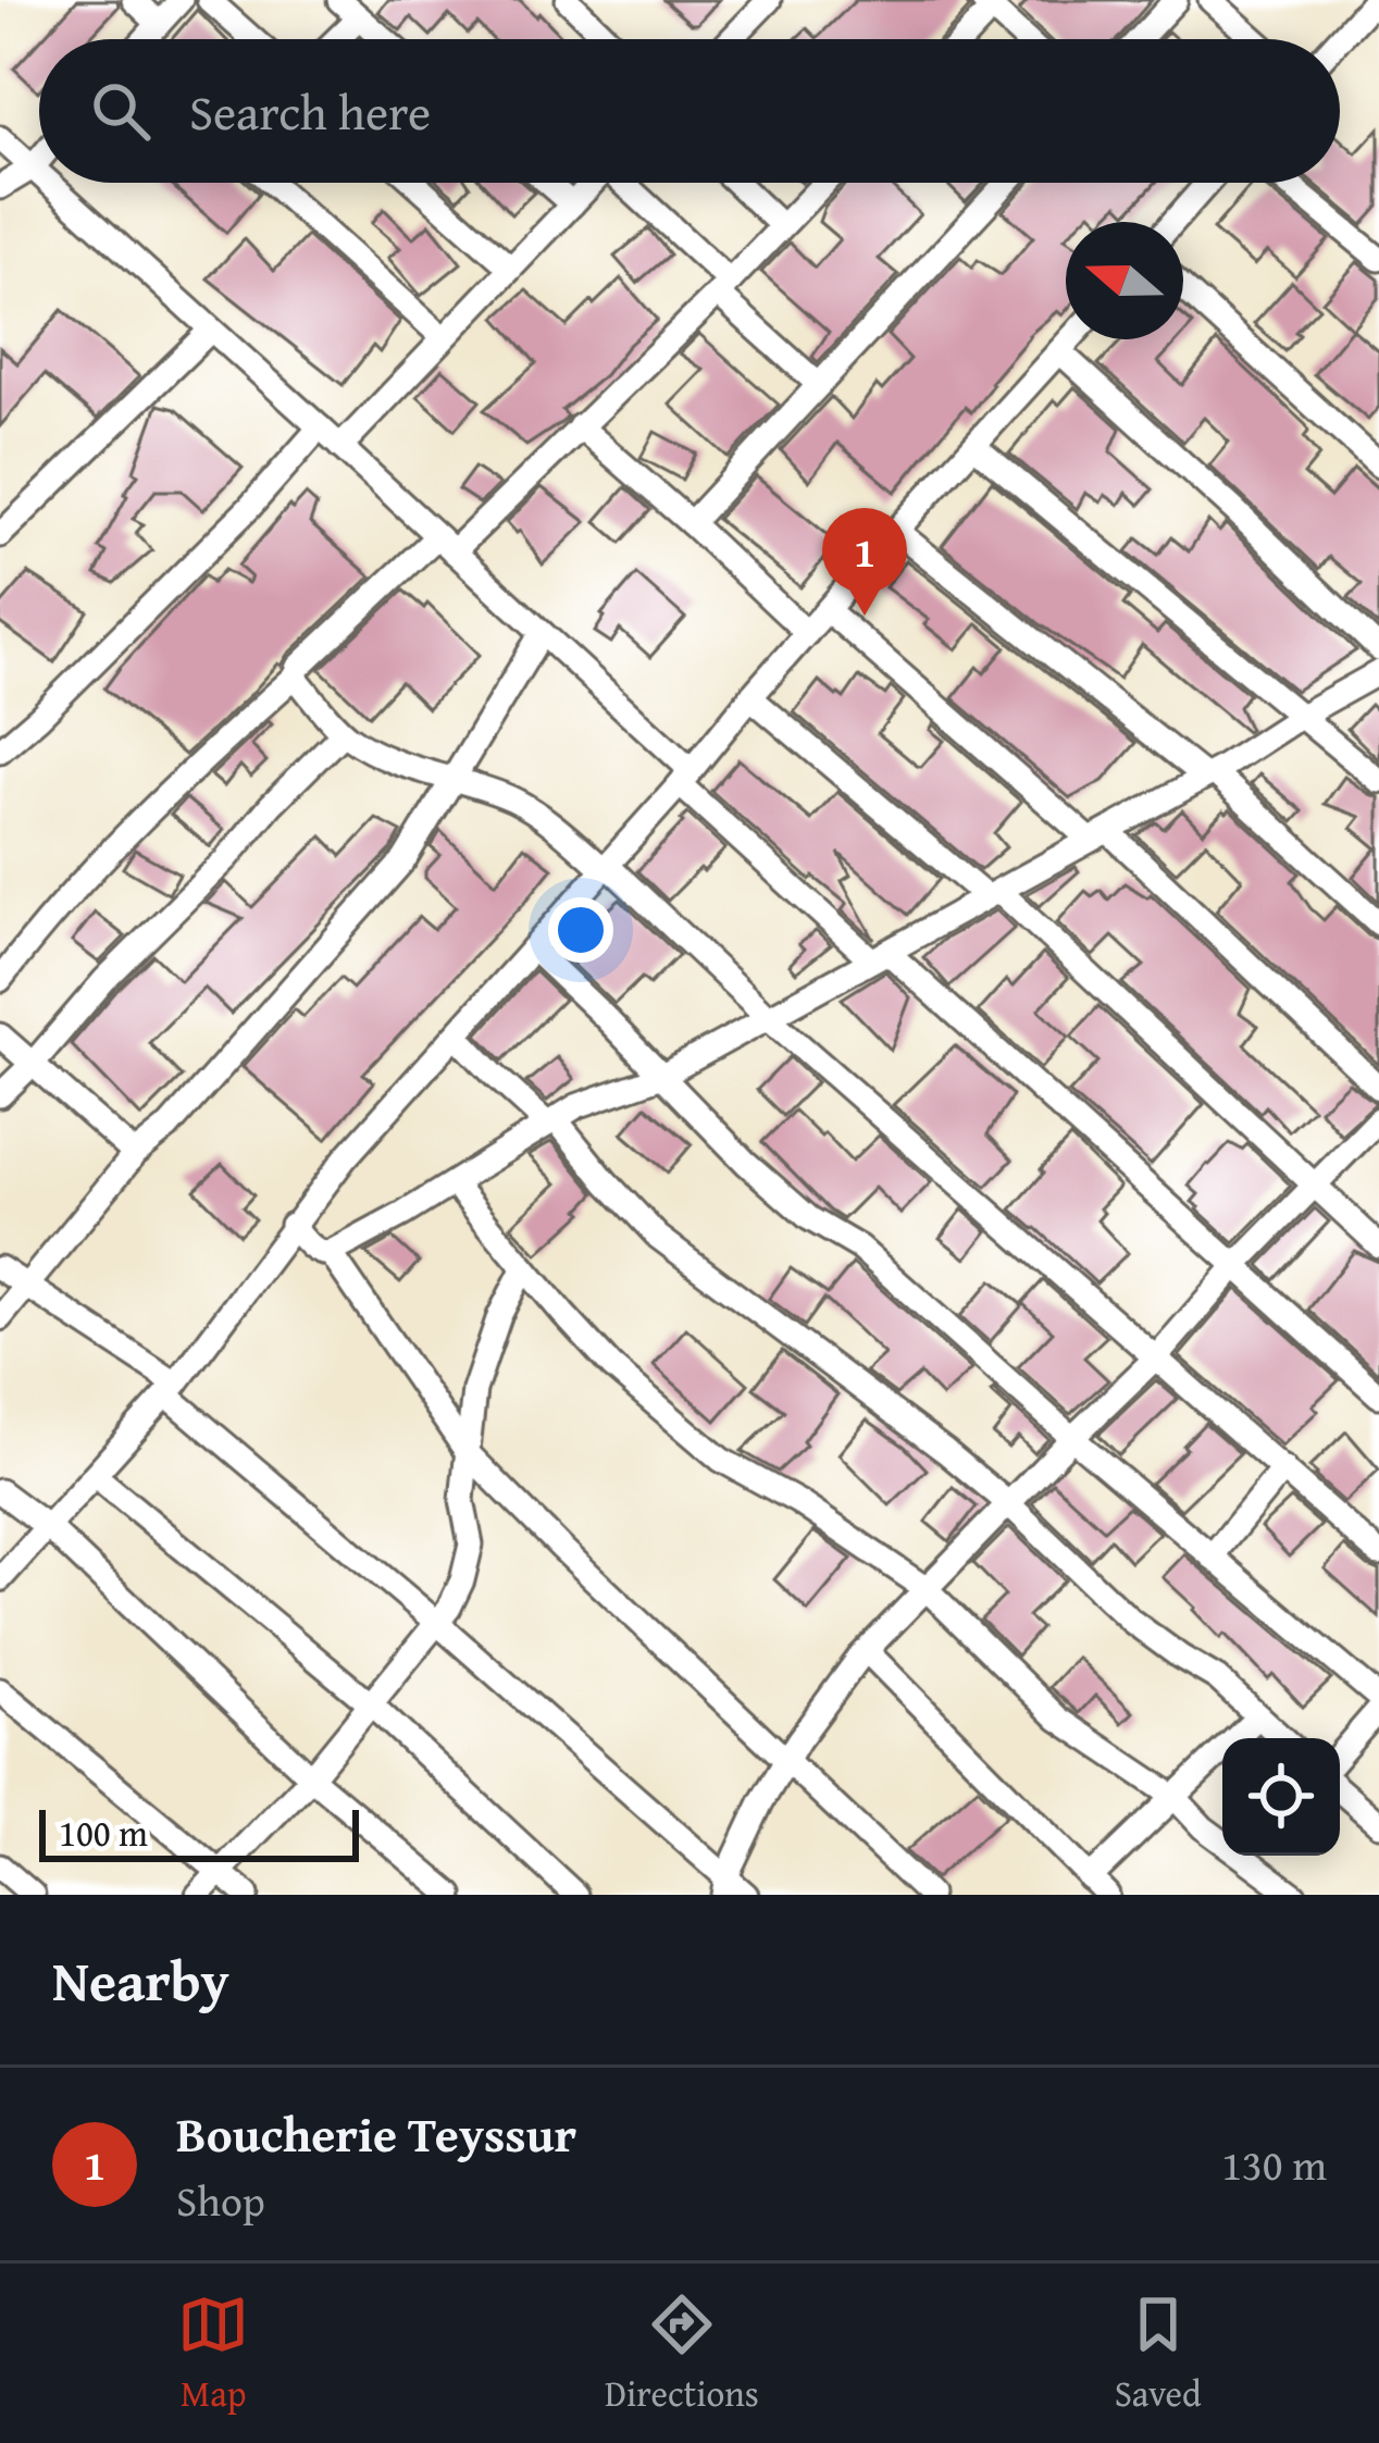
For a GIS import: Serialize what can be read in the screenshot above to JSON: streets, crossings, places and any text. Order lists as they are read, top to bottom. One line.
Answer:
{"scale_bar":"100 m","north":"left","page":{"search":"Search here","pins":"1","scale":"100 m","heading":"Nearby","list":[{"mark":"1","name":"Boucherie Teyssur","note":"Shop","value":"130 m"}],"nav":["Map","Directions","Saved"]}}
